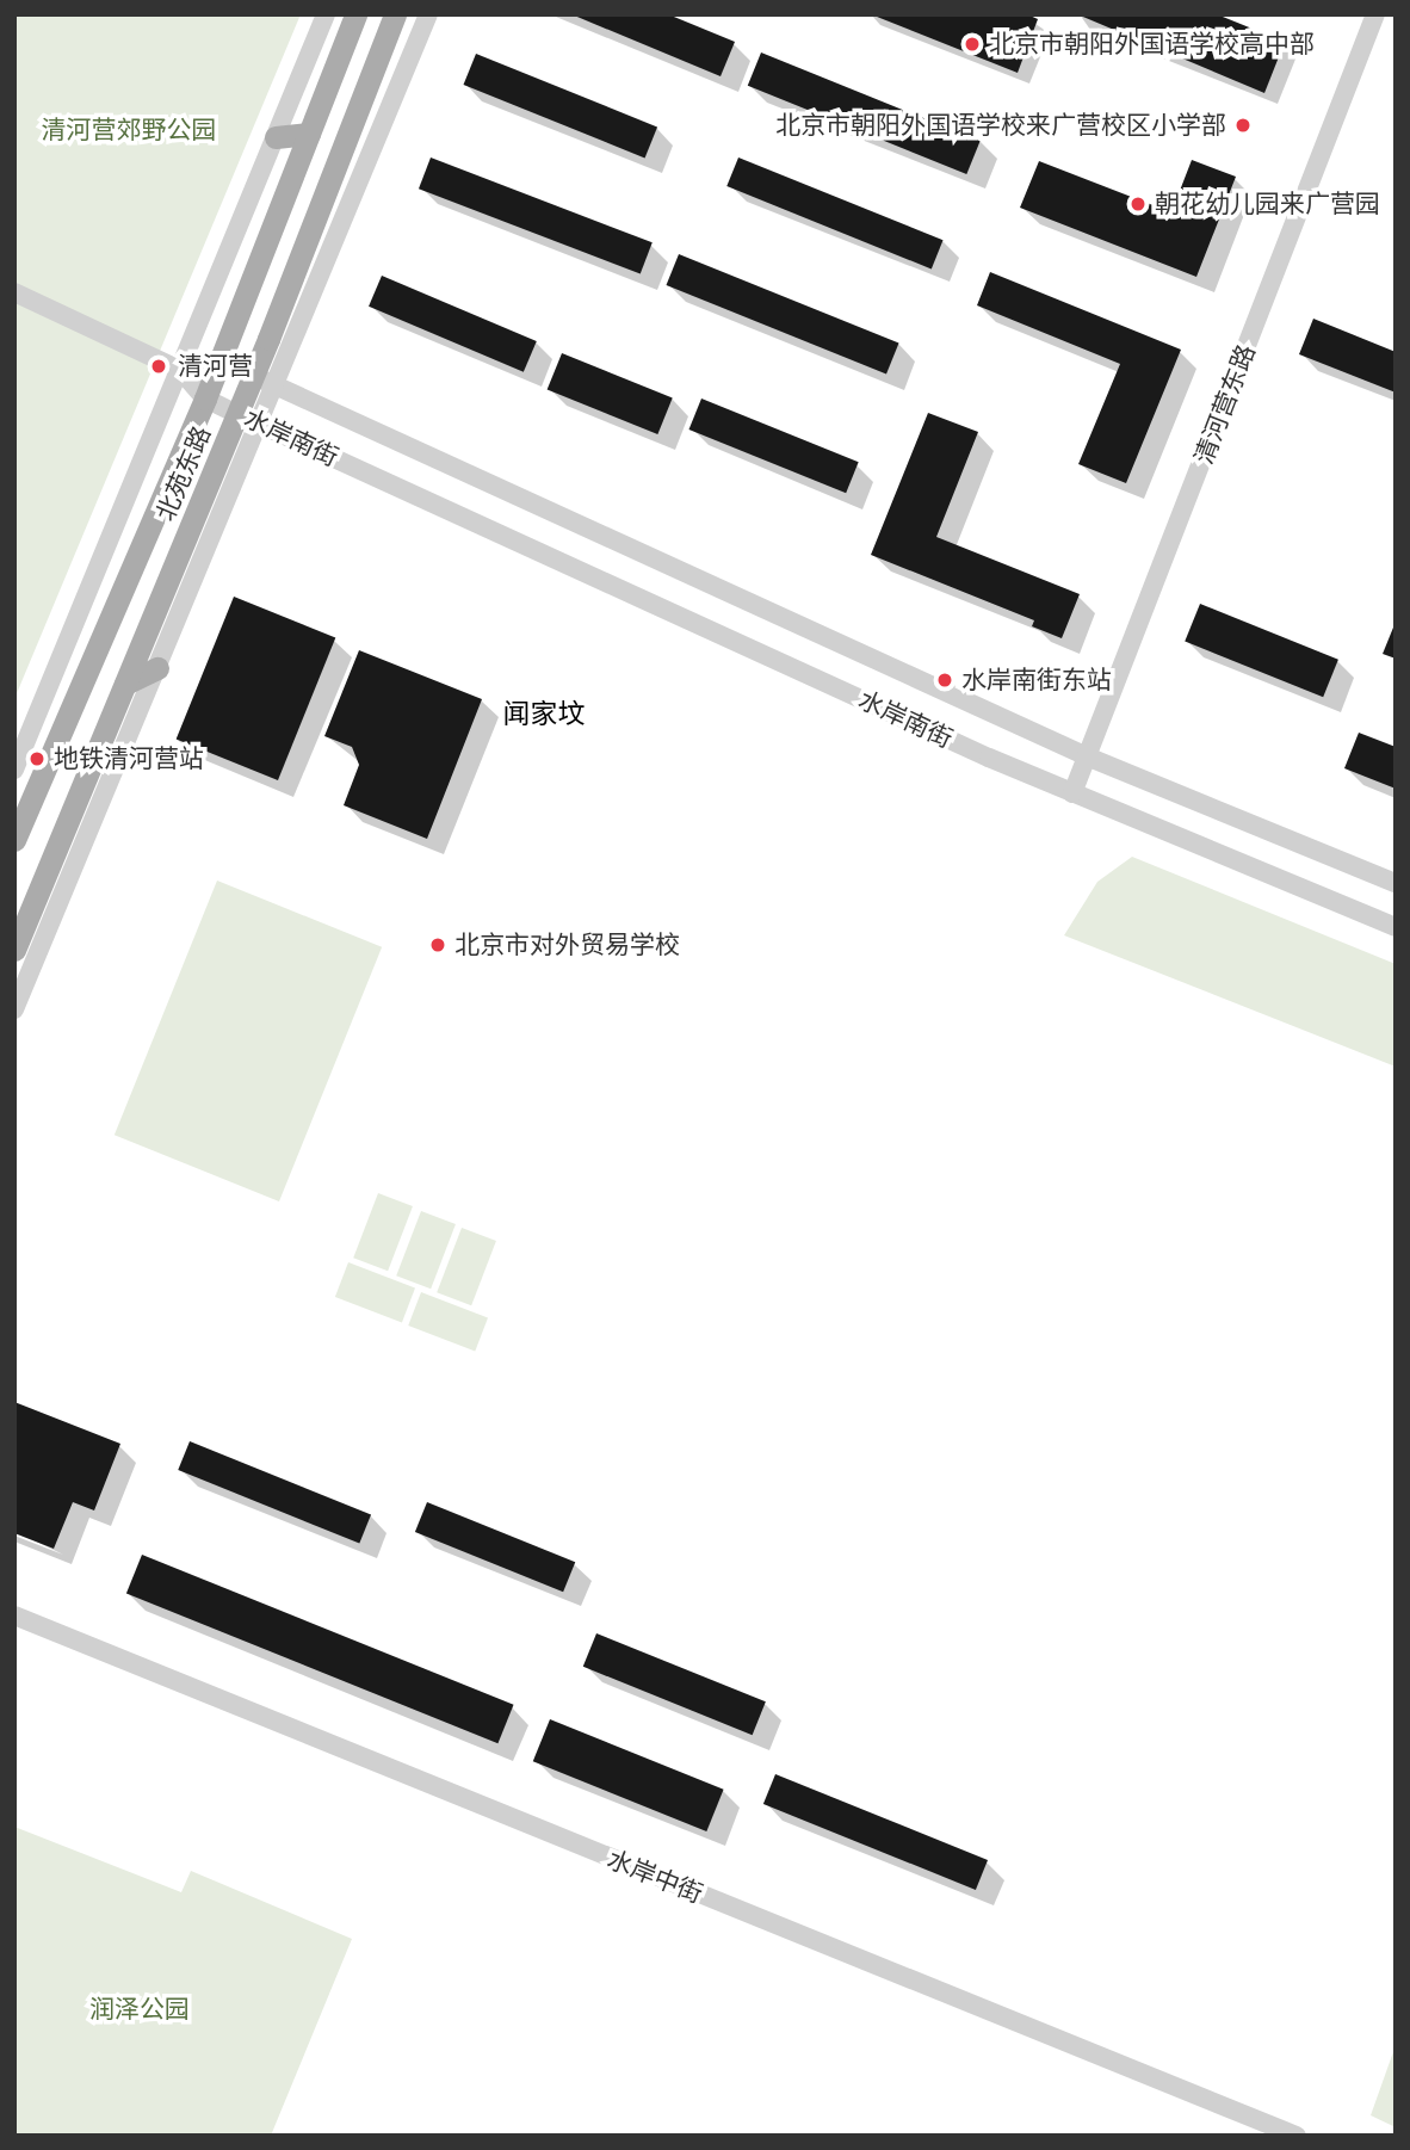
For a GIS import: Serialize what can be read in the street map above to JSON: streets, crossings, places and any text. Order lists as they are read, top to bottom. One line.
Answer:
{"streets":{"main road":["北苑东路"],"street":["清河营东路","水岸南街","水岸中街"]},"crossings":[["清河营东路","水岸南街"],["水岸南街","北苑东路"]],"districts":["闻家坟"],"parks":["清河营郊野公园","润泽公园"],"places":["北京市朝阳外国语学校高中部","北京市朝阳外国语学校来广营校区小学部","朝花幼儿园来广营园","清河营","水岸南街东站","地铁清河营站","北京市对外贸易学校"]}
